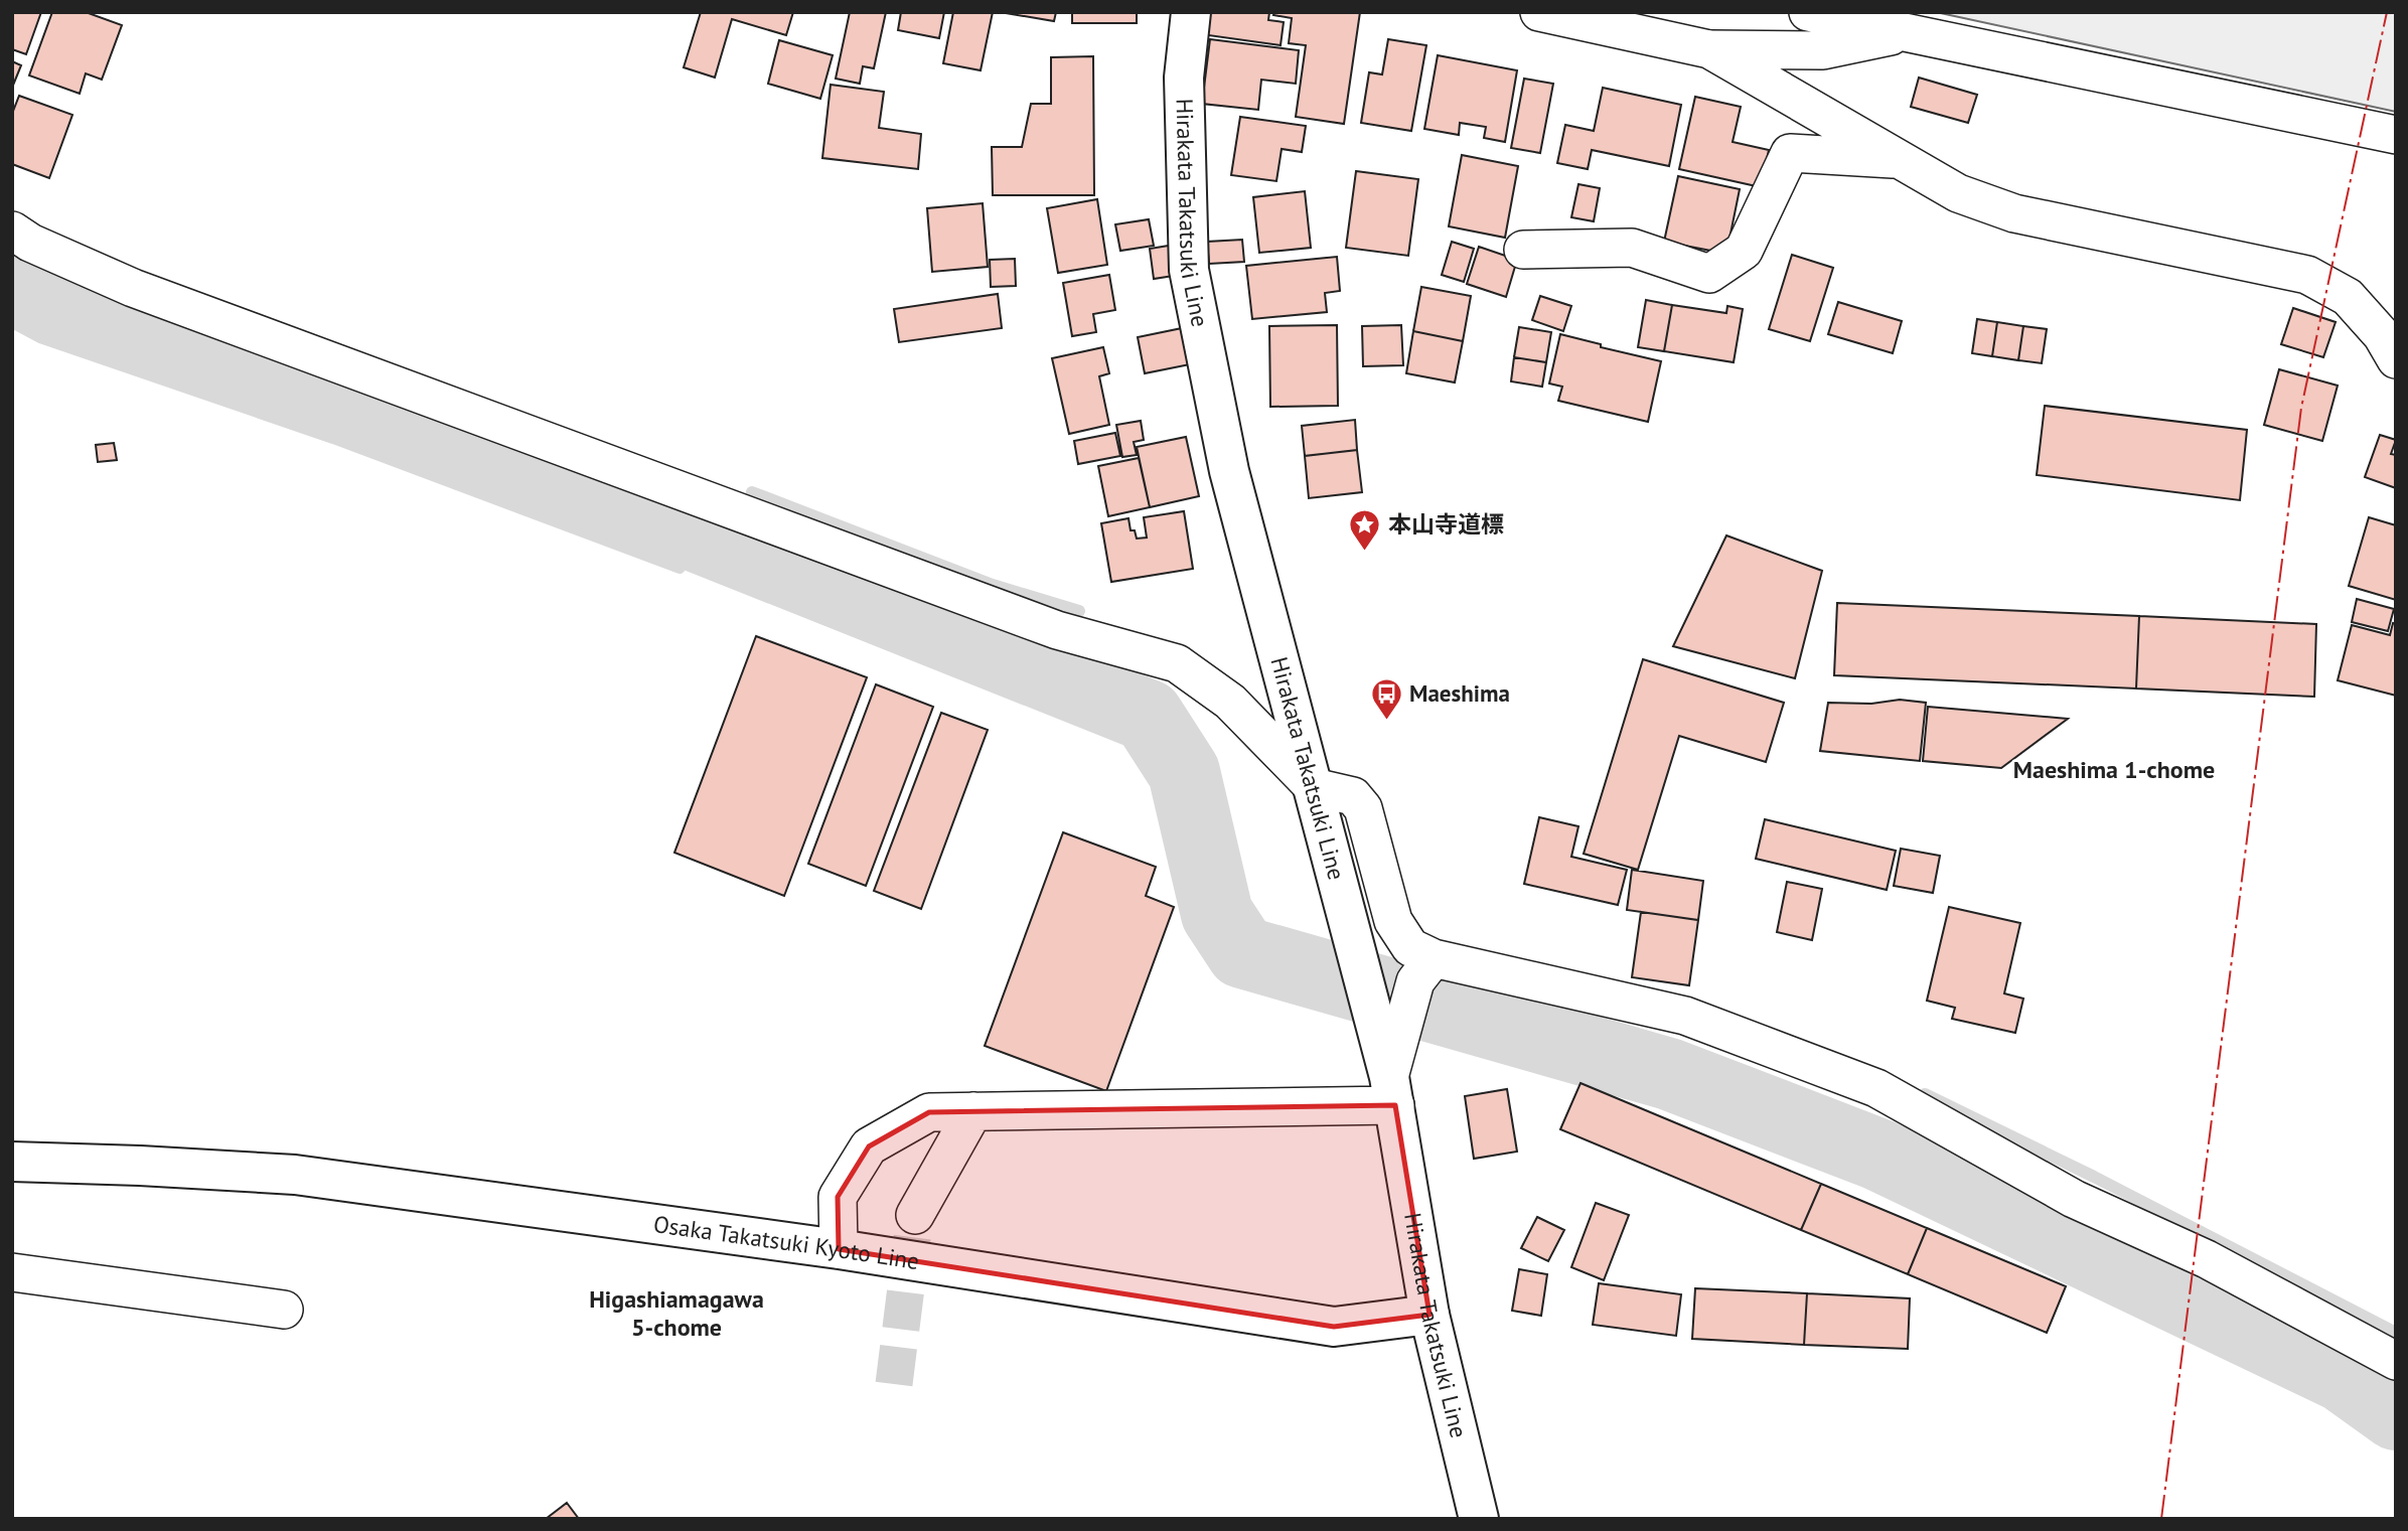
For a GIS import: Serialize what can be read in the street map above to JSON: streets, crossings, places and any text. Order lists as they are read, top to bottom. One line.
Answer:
{"streets":{"main road":["Hirakata Takatsuki Line","Osaka Takatsuki Kyoto Line"]},"crossings":[["Hirakata Takatsuki Line","Osaka Takatsuki Kyoto Line"]],"districts":["Maeshima 1-chome","Higashiamagawa 5-chome"],"places":{"place":["本山寺道標"],"bus stop":["Maeshima"]}}
